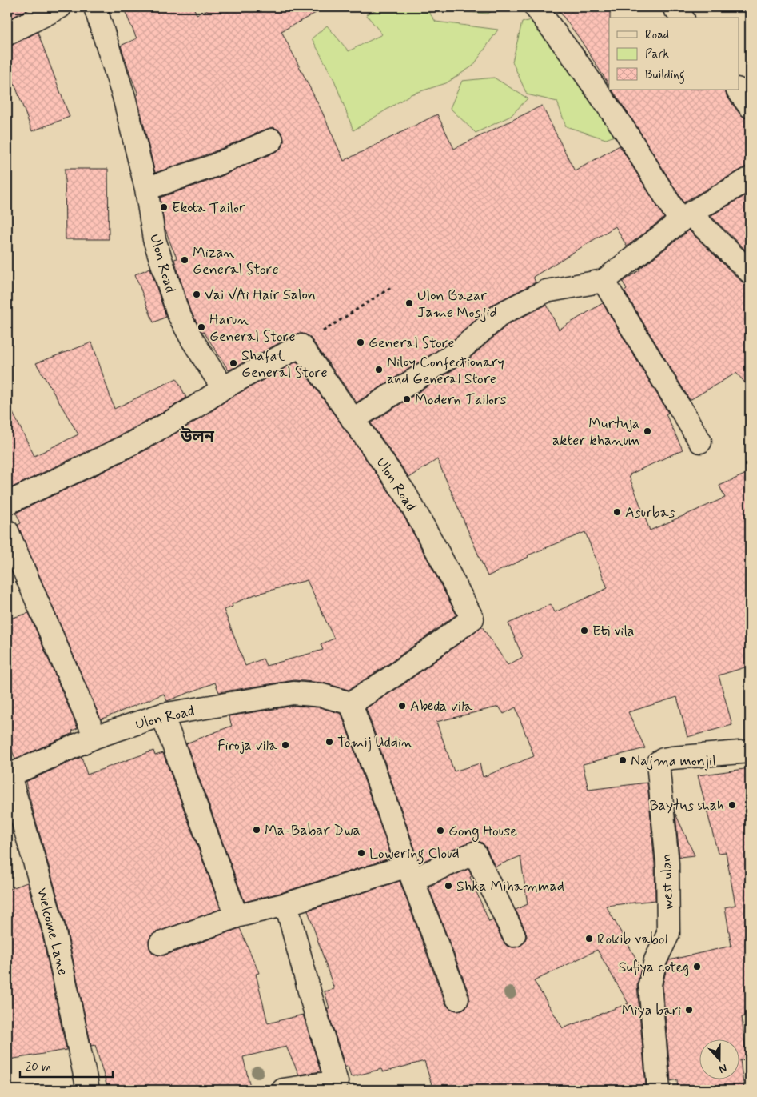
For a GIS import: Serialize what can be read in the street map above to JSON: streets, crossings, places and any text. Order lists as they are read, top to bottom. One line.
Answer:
{"streets":{"street":["Ulon Road","west ulan","Welcome Lane"]},"crossings":[["Ulon Road","Welcome Lane"]],"districts":["উলন"],"places":["Ekota Tailor","Mizan General Store","Vai VAi Hair Salon","Ulon Bazar Jame Mosjid","Harun General Store","General Store","Shafat General Store","Niloy Confectionary and General Store","Modern Tailors","Murtuja akter khanum","Asurbas","Eti vila","Abeda vila","Tomij Uddin","Firoja vila","Najma monjil","Baytus shah","Ma-Babar Dwa","Gong House","Lowering Cloud","Shka Mihammad","Rokib vabol","Sufiya coteg","Miya bari"],"legend":["Road","Park","Building"],"scale_bar":"20 m","north":"bottom"}
